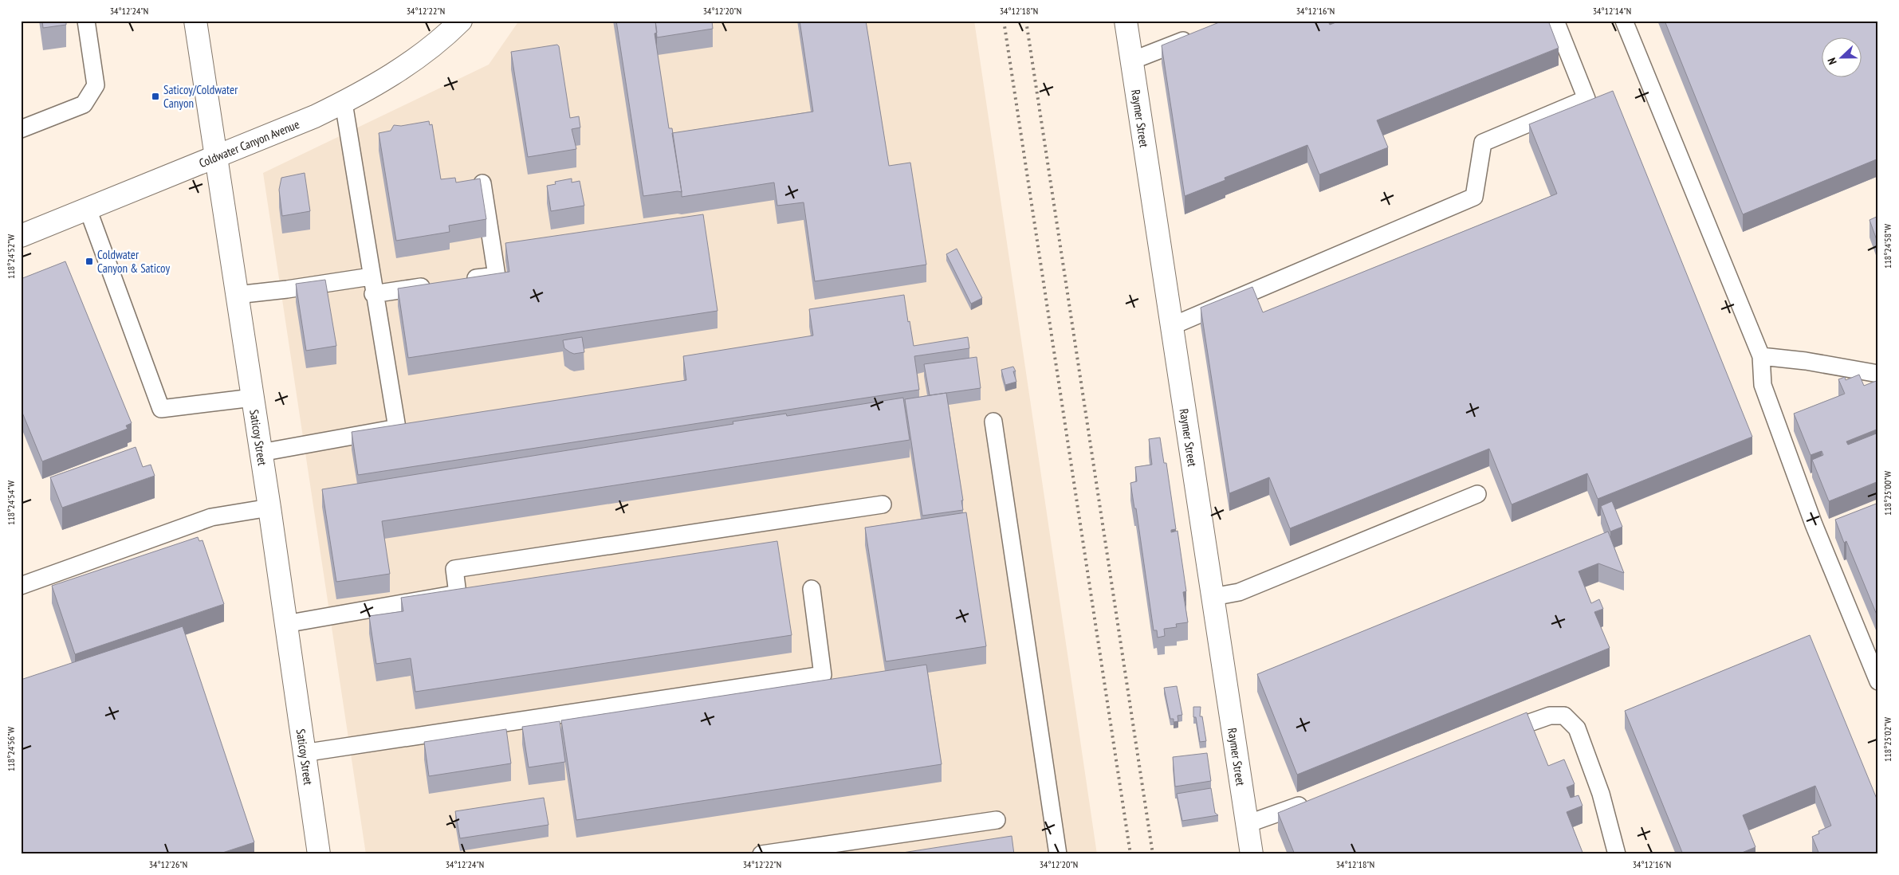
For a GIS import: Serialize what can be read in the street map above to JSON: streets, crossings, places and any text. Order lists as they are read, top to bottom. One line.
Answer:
{"streets":{"street":["Raymer Street","Coldwater Canyon Avenue","Saticoy Street"]},"crossings":[["Coldwater Canyon Avenue","Saticoy Street"]],"places":{"transit":["Saticoy/Coldwater Canyon","Coldwater Canyon & Saticoy"]},"north":"left","coordinates":["34°12'24\"N","34°12'22\"N","34°12'20\"N","34°12'18\"N","34°12'16\"N","34°12'14\"N","118°24'58\"W","118°24'52\"W","118°25'00\"W","118°24'54\"W","118°25'02\"W","118°24'56\"W","34°12'26\"N"]}
